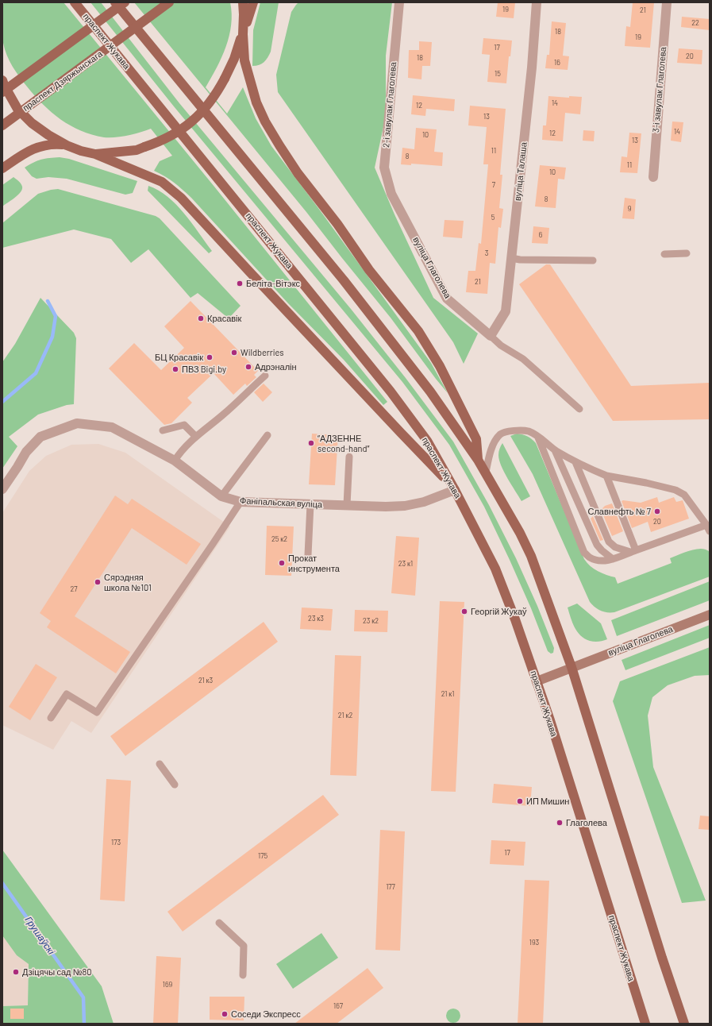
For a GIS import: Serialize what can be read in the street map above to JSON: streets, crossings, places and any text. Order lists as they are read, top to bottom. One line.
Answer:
{"streets":{"main road":["праспект Жукава","праспект Дзяржынскага"],"street":["3-і завулак Глаголева","2-і завулак Глаголева","вуліца Талаша","вуліца Глаголева","Фаніпальская вуліца"]},"crossings":[["праспект Жукава","вуліца Глаголева"],["праспект Жукава","Фаніпальская вуліца"],["2-і завулак Глаголева","вуліца Глаголева"],["вуліца Талаша","вуліца Глаголева"]],"water":["Грушаўскі"],"places":["Беліта-Вітэкс","Красавік","Wildberries","БЦ Красавік","Адрэналін","ПВЗ Bigi.by","“АДЗЕННЕ second-hand”","Славнефть № 7","Прокат инструмента","Сярэдняя школа №101","Георгій Жукаў","ИП Мишин","Глаголева","Дзіцячы сад №80","Соседи Экспресс"],"house_numbers":["19","21","22","18","19","17","20","18","16","15","14","12","13","14","12","10","13","11","8","11","10","7","8","9","5","6","3","21","20","25 к2","23 к1","27","23 к3","23 к2","21 к3","21 к1","21 к2","173","17","175","177","193","169","167"]}
